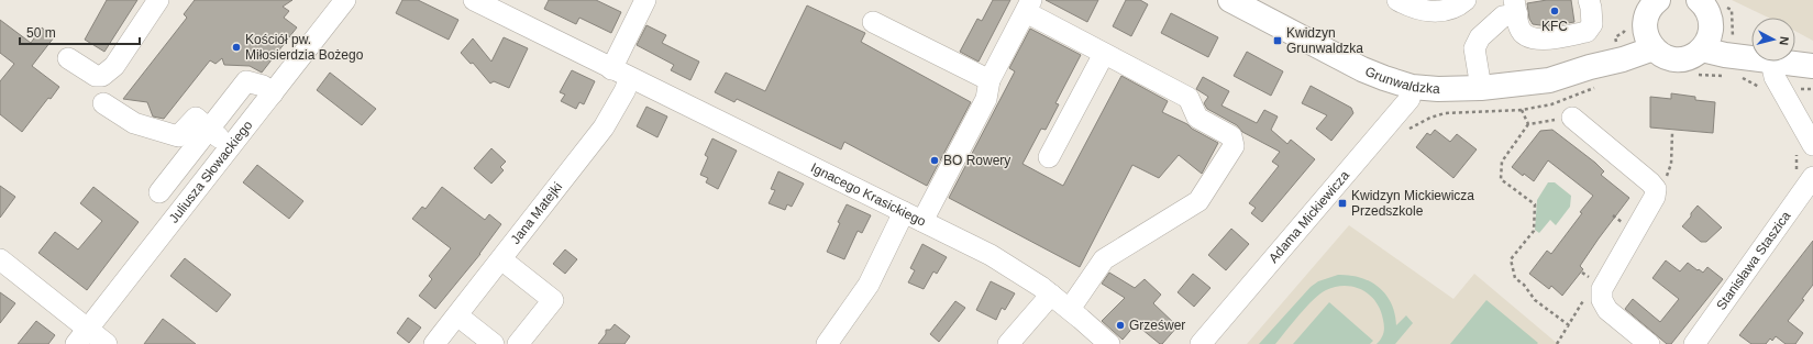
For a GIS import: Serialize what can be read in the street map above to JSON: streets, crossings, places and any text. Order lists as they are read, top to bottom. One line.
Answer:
{"streets":{"main road":["Grunwaldzka"],"street":["Juliusza Słowackiego","Ignacego Krasickiego","Jana Matejki","Adama Mickiewicza","Stanisława Staszica"]},"crossings":[["Grunwaldzka","Adama Mickiewicza"],["Ignacego Krasickiego","Jana Matejki"]],"places":{"other":["KFC","Kościół pw. Miłosierdzia Bożego","BO Rowery","Grześwer"],"transit":["Kwidzyn Grunwaldzka","Kwidzyn Mickiewicza Przedszkole"]},"scale_bar":"50 m","north":"right"}
